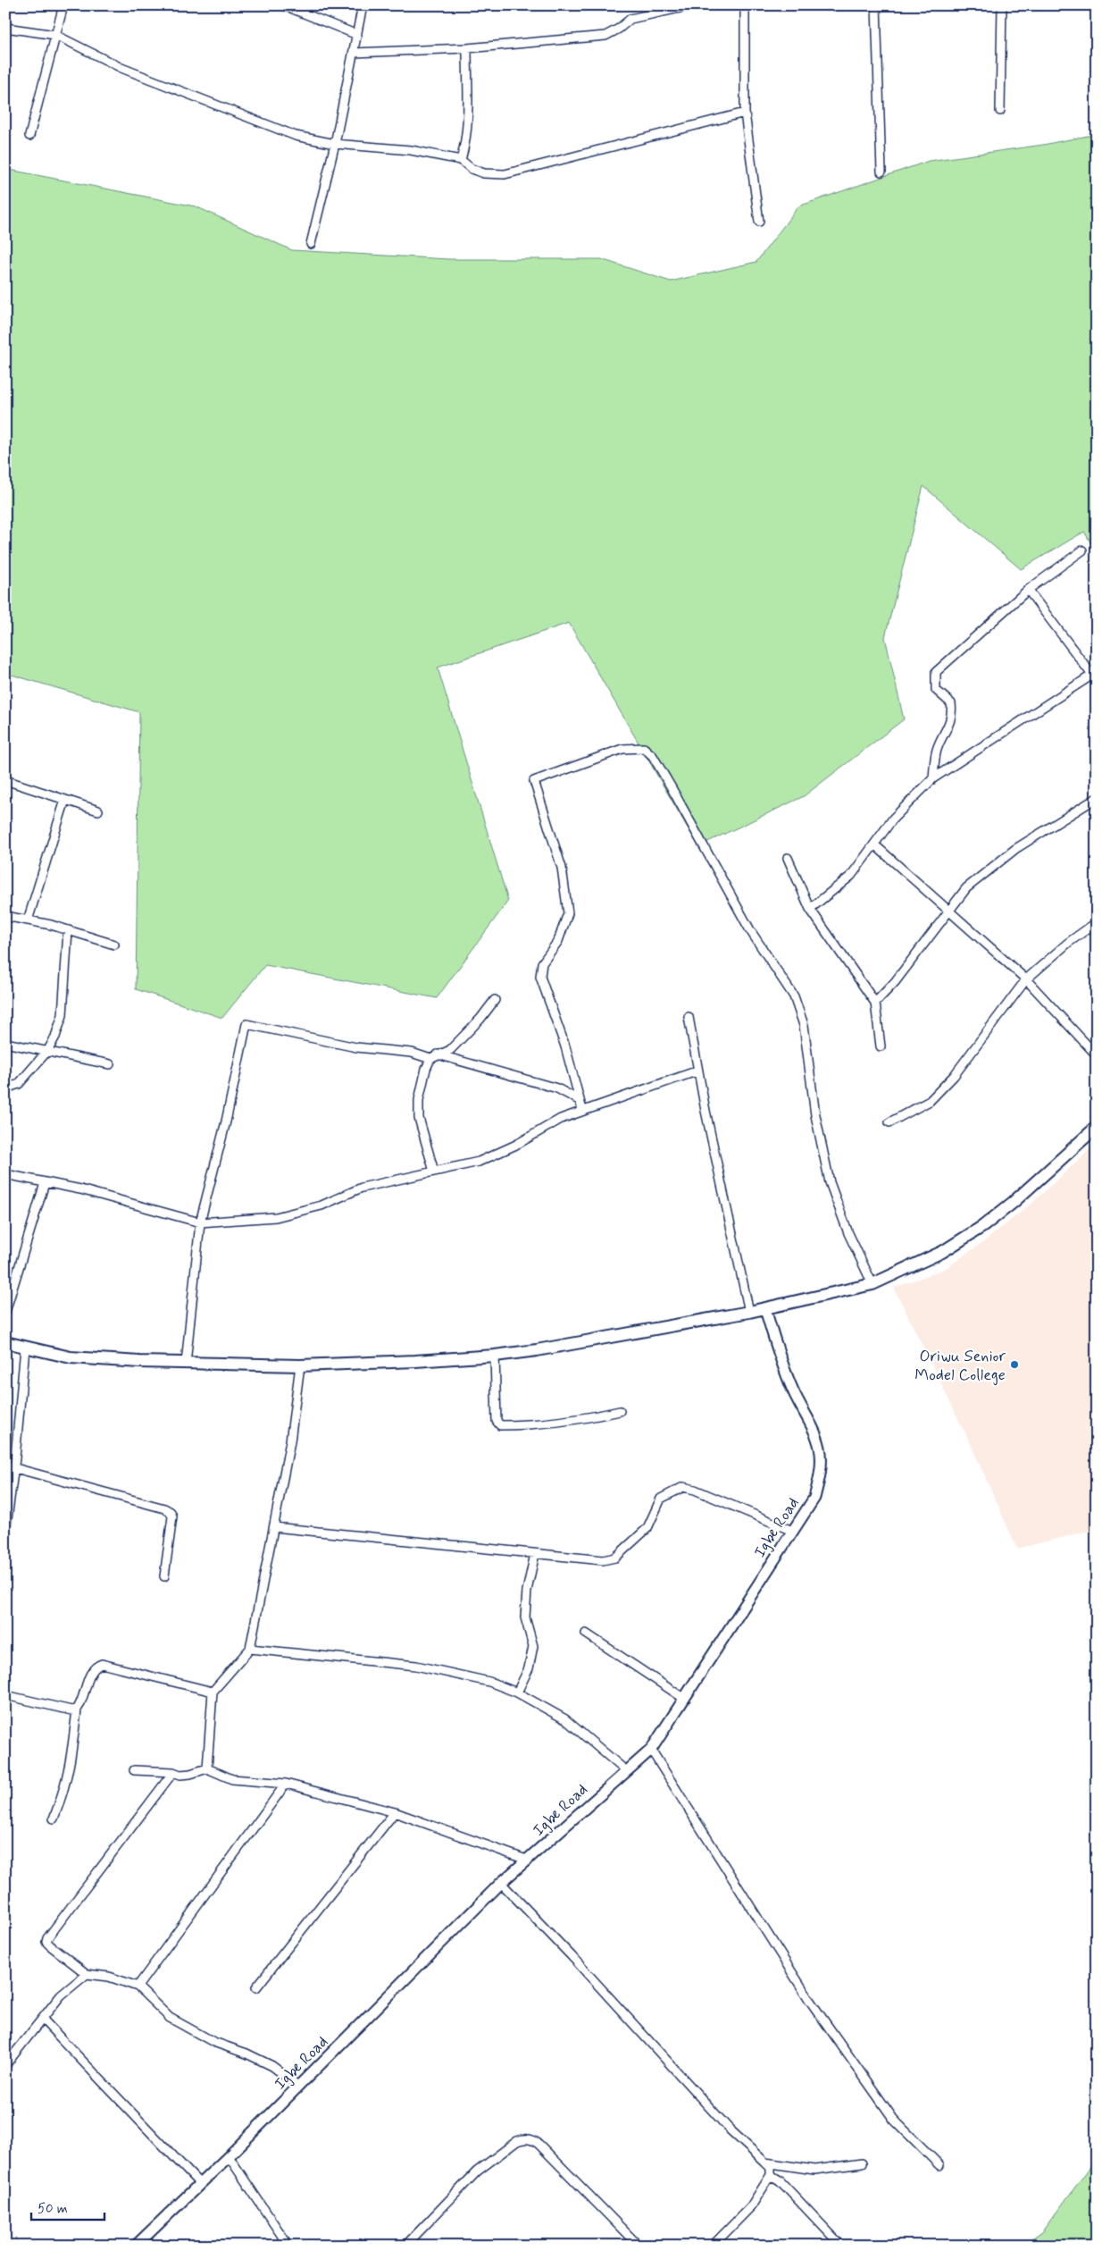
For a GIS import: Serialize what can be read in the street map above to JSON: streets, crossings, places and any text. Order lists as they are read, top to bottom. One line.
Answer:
{"streets":{"street":["Igbe Road"]},"places":["Oriwu Senior Model College"],"scale_bar":"50 m"}
